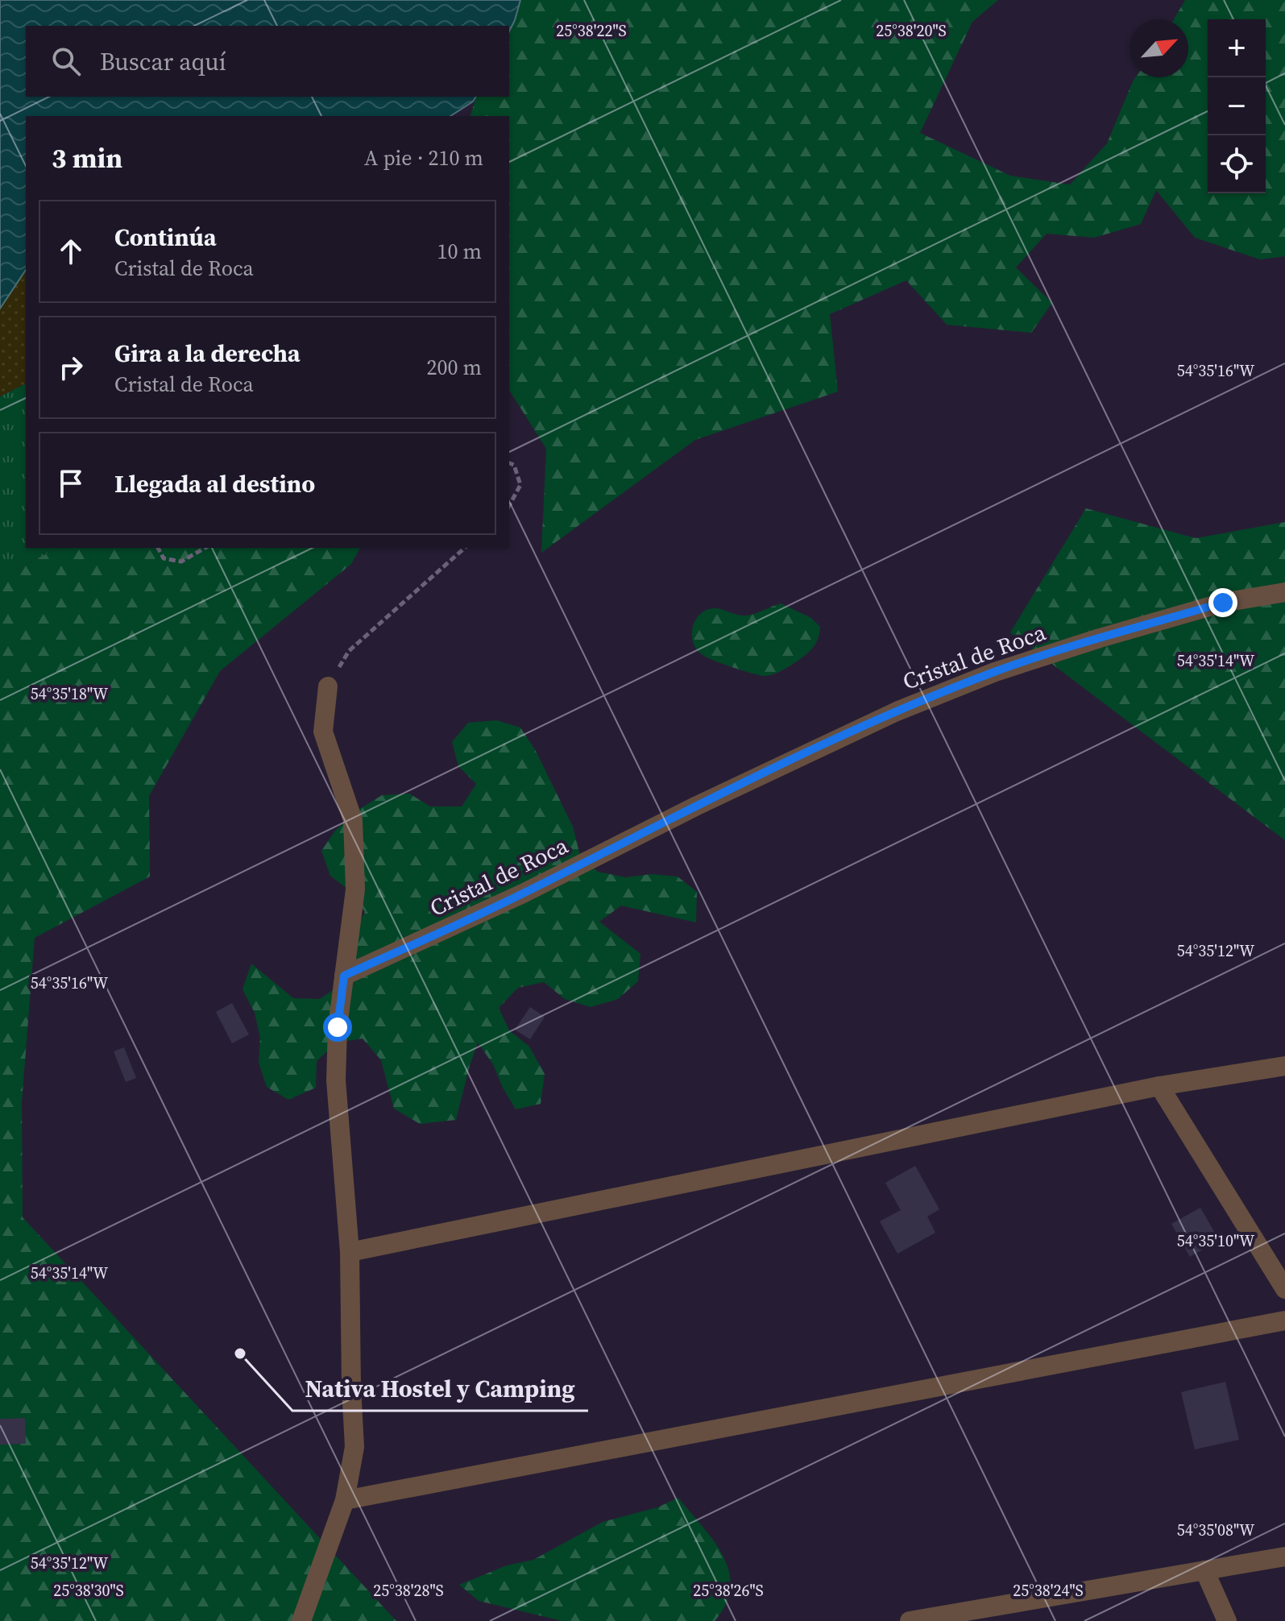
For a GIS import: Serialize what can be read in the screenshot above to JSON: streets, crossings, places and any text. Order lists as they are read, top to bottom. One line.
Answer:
{"streets":{"street":["Cristal de Roca"]},"places":["Nativa Hostel y Camping"],"north":"top right","page":{"map_buttons":["+","−"],"search":"Buscar aquí","heading":["3 min","A pie · 210 m"],"list":[["Continúa","Cristal de Roca","10 m"],["Gira a la derecha","Cristal de Roca","200 m"],"Llegada al destino"]},"coordinates":["25°38'22\"S","25°38'20\"S","54°35'16\"W","54°35'14\"W","54°35'18\"W","54°35'12\"W","54°35'10\"W","54°35'08\"W","25°38'30\"S","25°38'28\"S","25°38'26\"S","25°38'24\"S"]}
